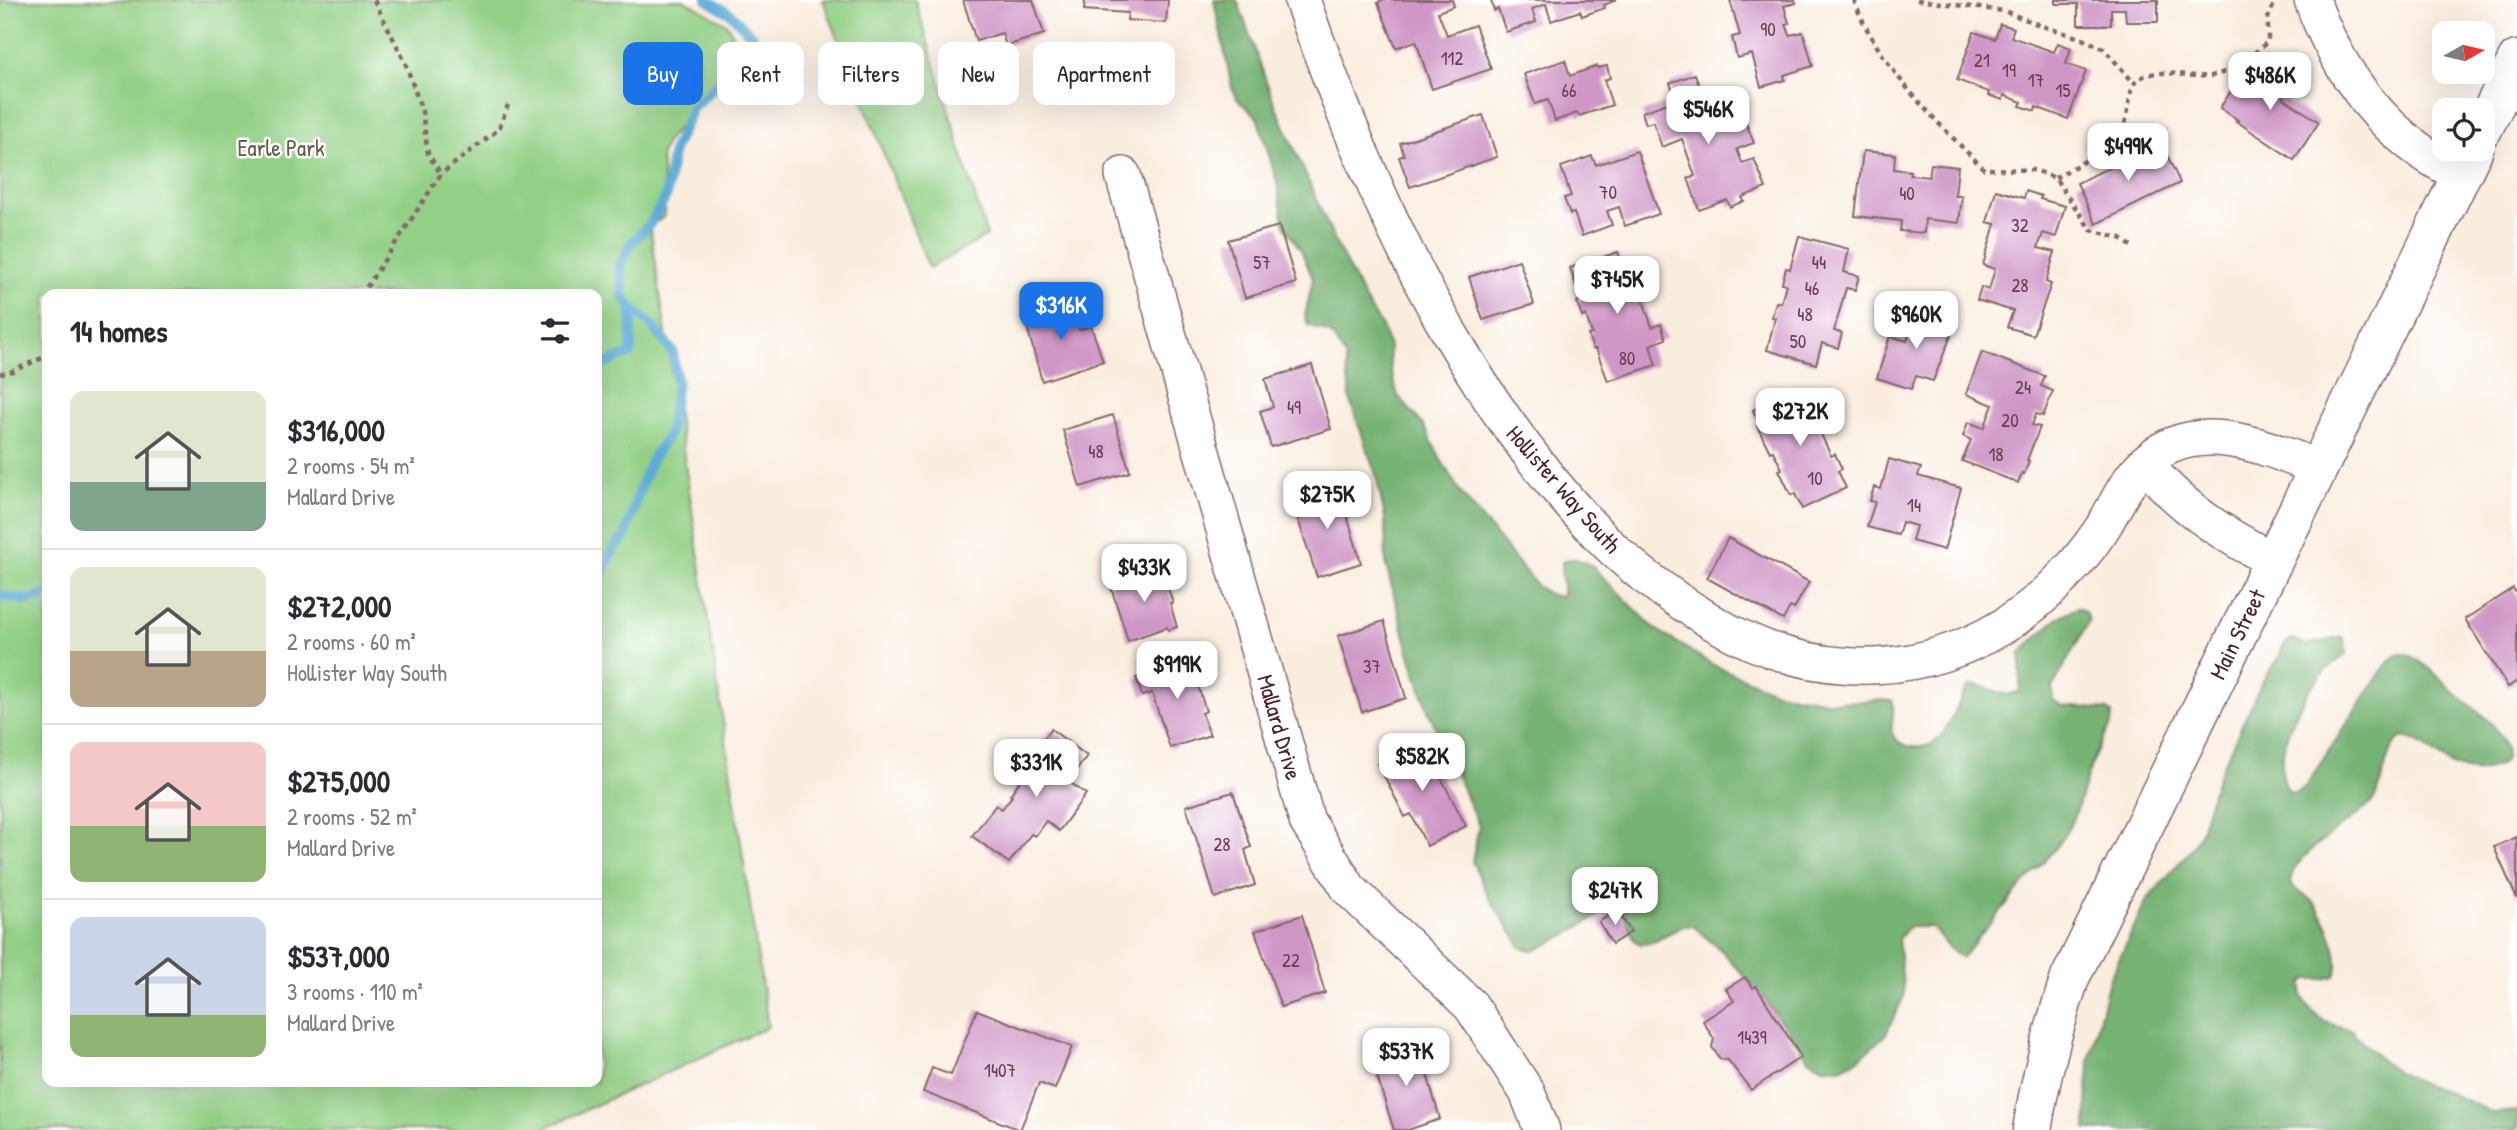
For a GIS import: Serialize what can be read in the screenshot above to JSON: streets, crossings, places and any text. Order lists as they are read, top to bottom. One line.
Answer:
{"streets":{"main road":["Main Street"],"street":["Hollister Way South","Mallard Drive"]},"crossings":[["Hollister Way South","Main Street"]],"parks":["Earle Park"],"house_numbers":["90","112","21","19","17","66","15","70","40","32","57","44","28","46","48","50","80","24","49","20","48","18","10","14","37","28","22","1439","1407"],"north":"right","page":{"chip":["Buy","Rent","Filters","New","Apartment"],"price":["$486K","$546K","$499K","$745K","$316K","$960K","$272K","$275K","$433K","$919K","$582K","$331K","$247K","$537K"],"heading":"14 homes","list":[{"name":"$316,000","note":"2 rooms · 54 m² · Mallard Drive"},{"name":"$272,000","note":"2 rooms · 60 m² · Hollister Way South"},{"name":"$275,000","note":"2 rooms · 52 m² · Mallard Drive"},{"name":"$537,000","note":"3 rooms · 110 m² · Mallard Drive"}]}}
